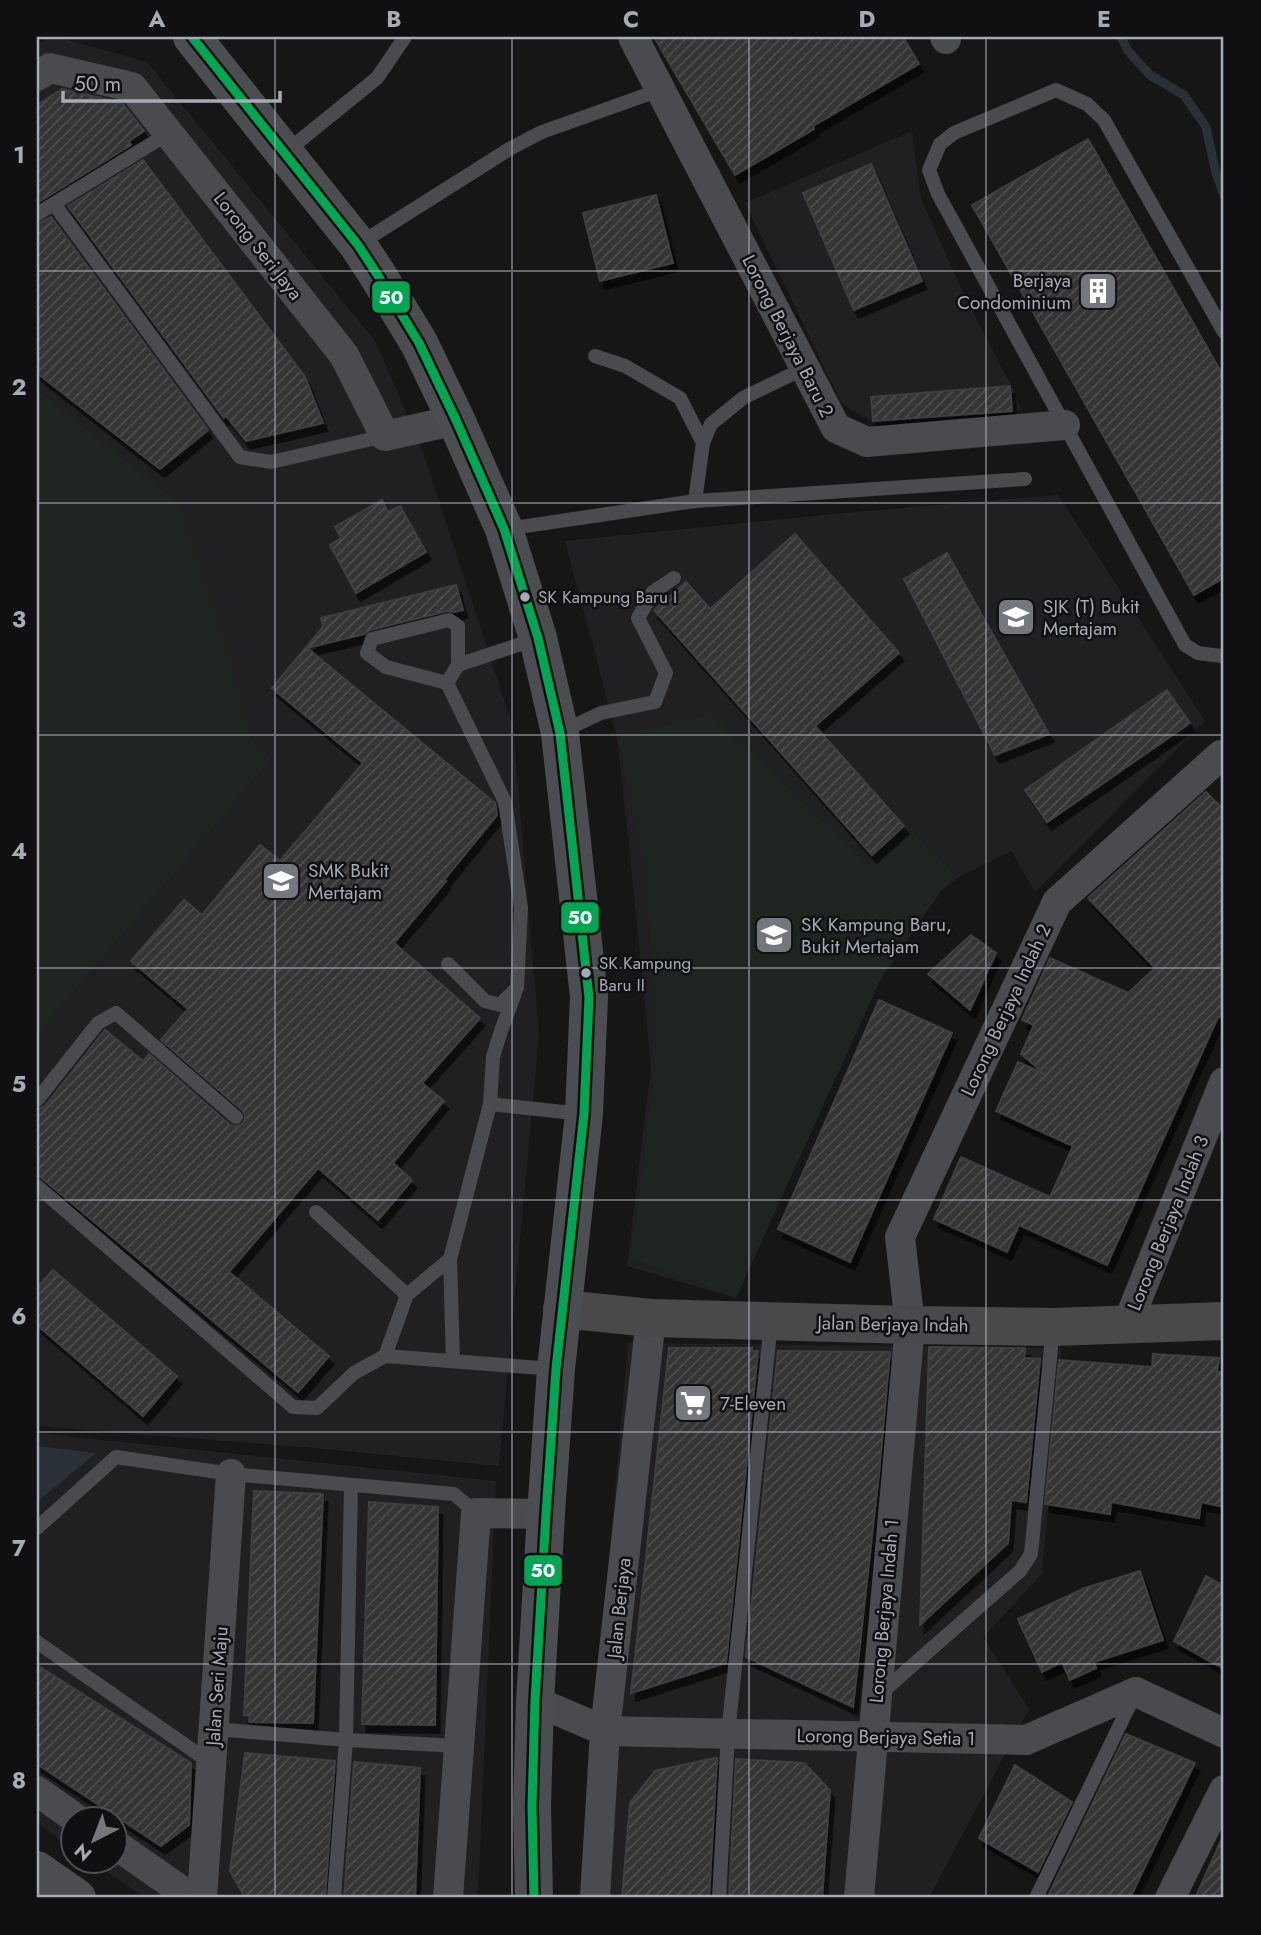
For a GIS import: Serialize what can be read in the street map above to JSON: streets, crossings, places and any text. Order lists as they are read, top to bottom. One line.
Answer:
{"streets":{"street":["Lorong Seri Jaya","Lorong Berjaya Baru 2","Lorong Berjaya Indah 2","Lorong Berjaya Indah 3","Jalan Berjaya Indah","Jalan Berjaya","Lorong Berjaya Indah 1","Jalan Seri Maju","Lorong Berjaya Setia 1"]},"crossings":[["Lorong Berjaya Indah 2","Jalan Berjaya Indah"],["Lorong Berjaya Indah 2","Lorong Berjaya Indah 1"],["Lorong Berjaya Indah 3","Jalan Berjaya Indah"],["Jalan Berjaya Indah","Jalan Berjaya"],["Jalan Berjaya Indah","Lorong Berjaya Indah 1"],["Jalan Berjaya","Lorong Berjaya Setia 1"],["Lorong Berjaya Indah 1","Lorong Berjaya Setia 1"]],"places":{"building":["Berjaya Condominium"],"other":["SK Kampung Baru I","SK Kampung Baru II"],"school or university":["SJK (T) Bukit Mertajam","SMK Bukit Mertajam","SK Kampung Baru, Bukit Mertajam"],"supermarket":["7-Eleven"]},"lines":["transit line 50"],"scale_bar":"50 m","north":"bottom left","grid":{"columns":["A","B","C","D","E"],"rows":["1","2","3","4","5","6","7","8"]}}
